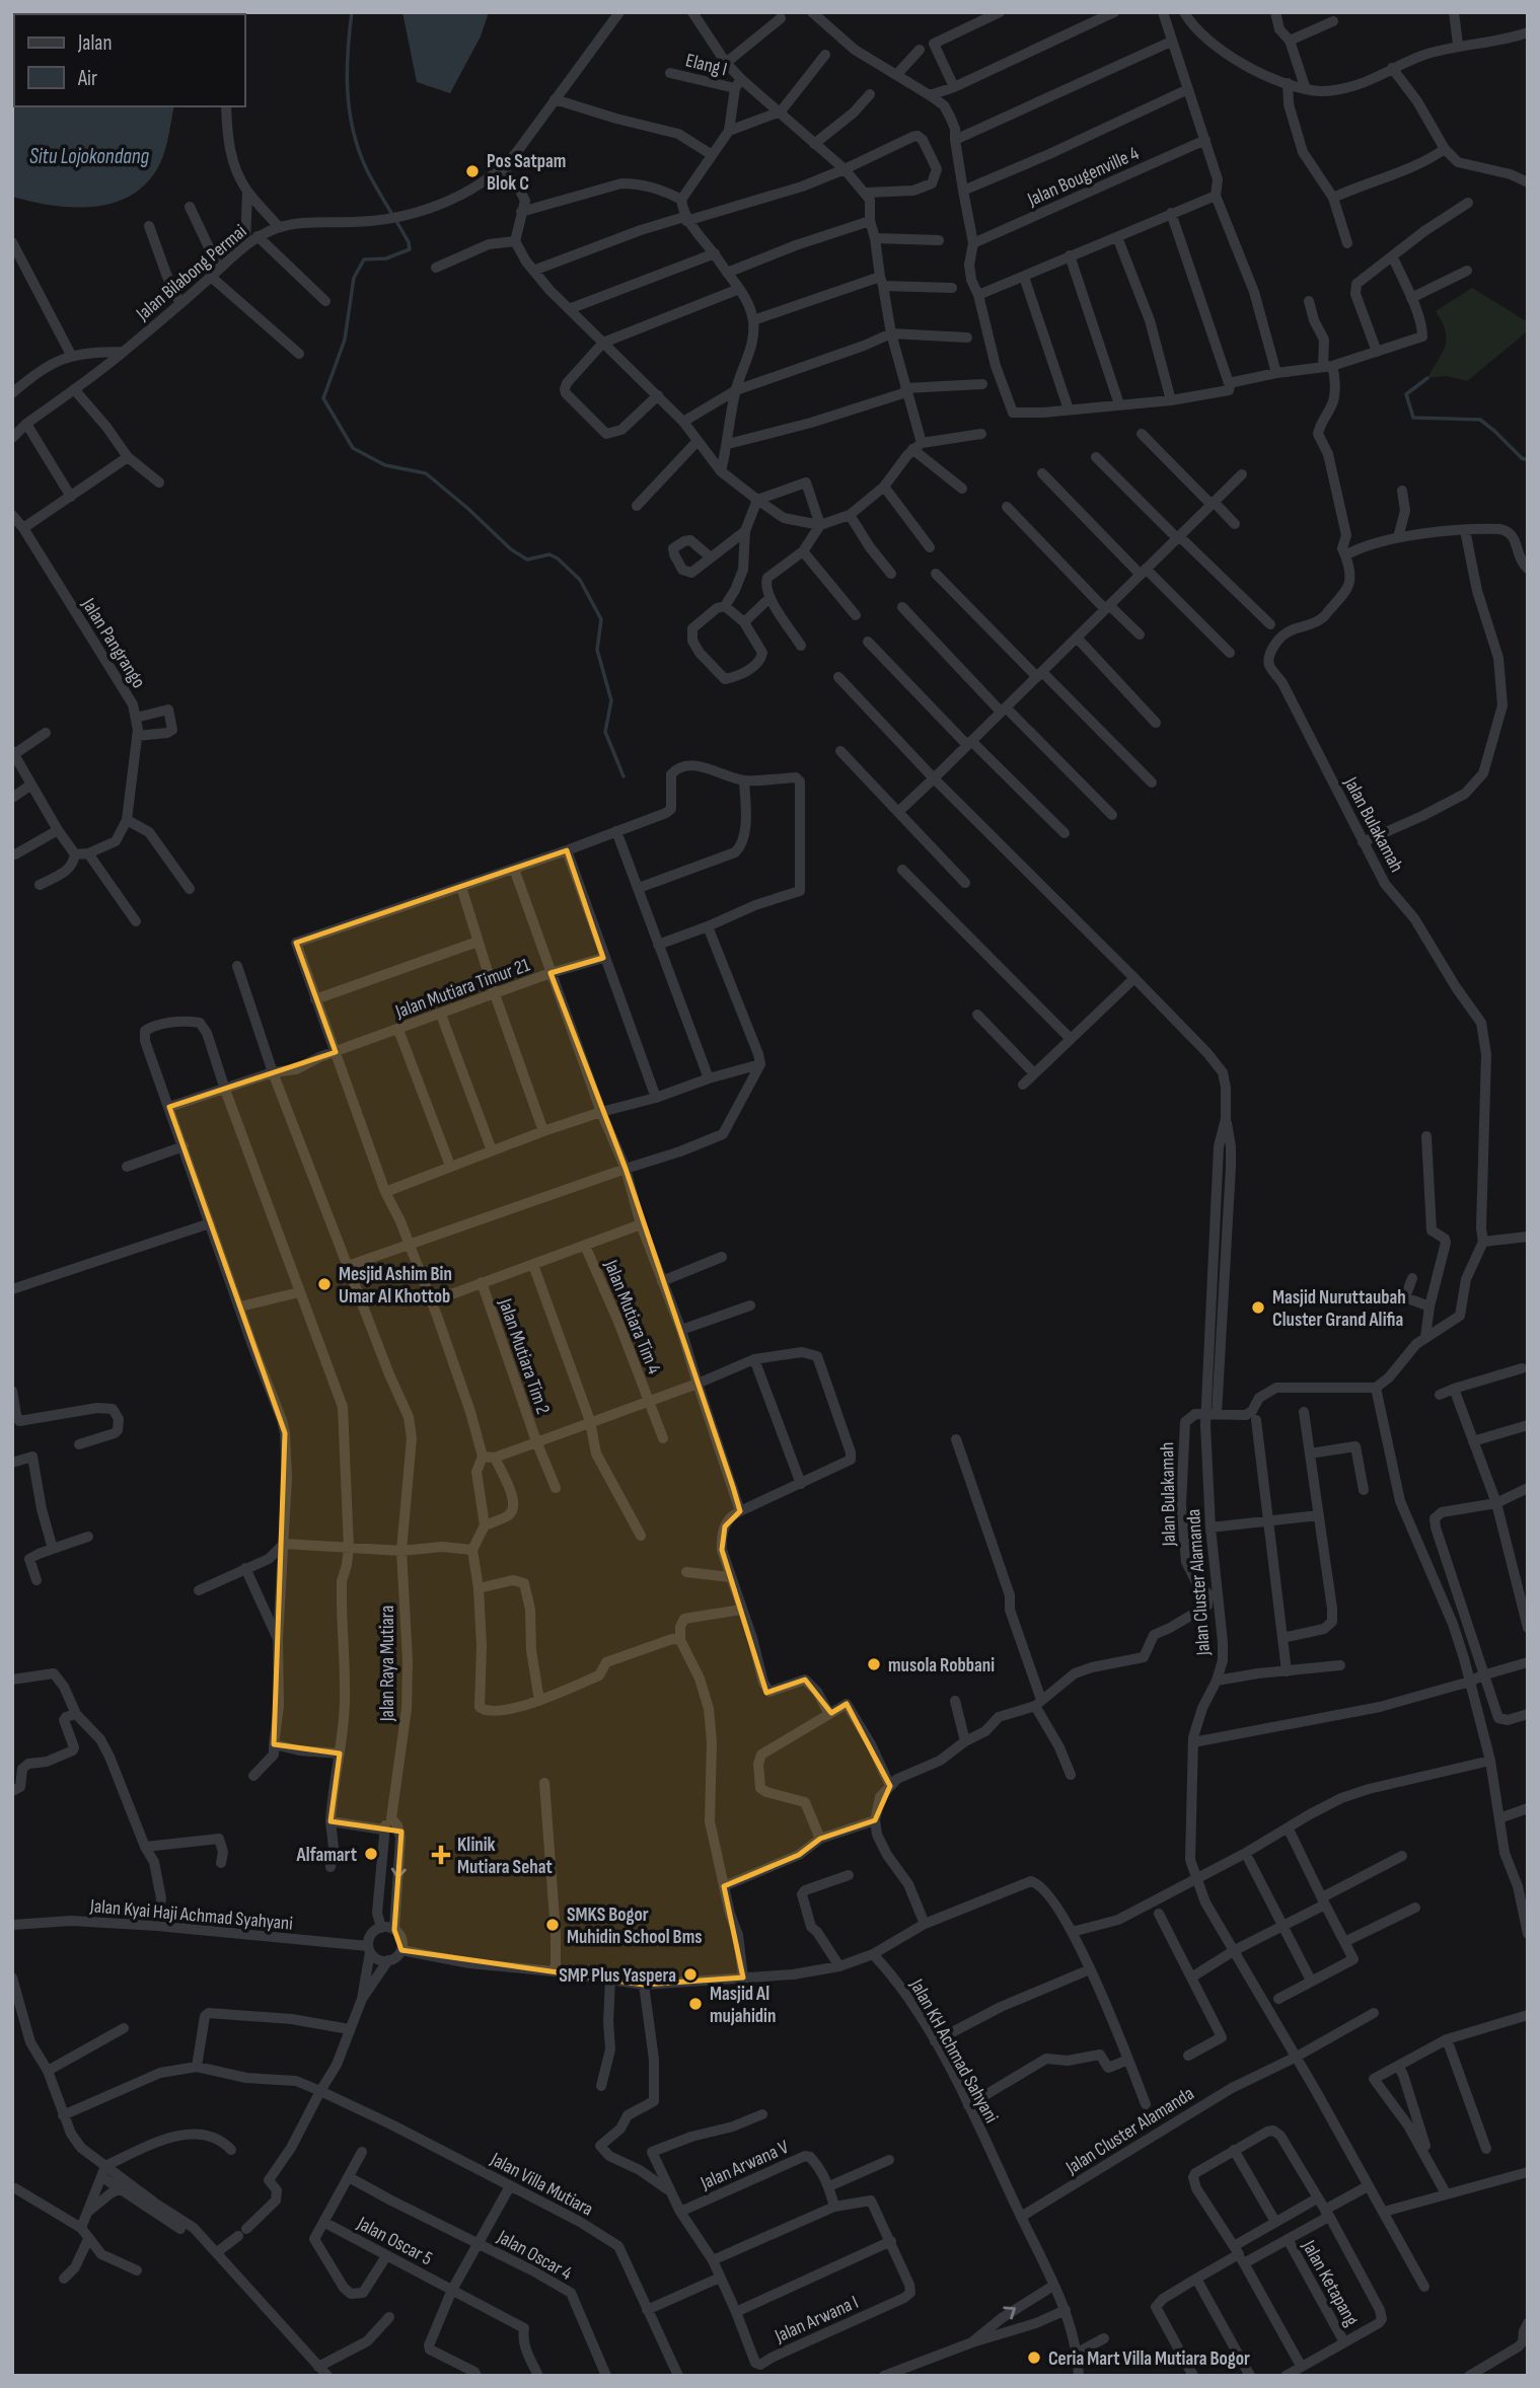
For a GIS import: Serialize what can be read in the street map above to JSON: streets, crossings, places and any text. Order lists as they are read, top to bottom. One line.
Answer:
{"streets":{"street":["Elang I","Jalan Bougenville 4","Jalan Bilabong Permai","Jalan Pangrango","Jalan Bulakamah","Jalan Mutiara Timur 21","Jalan Mutiara Tim 4","Jalan Mutiara Tim 2","Jalan Cluster Alamanda","Jalan Raya Mutiara","Jalan Kyai Haji Achmad Syahyani","Jalan KH Achmad Sahyani","Jalan Arwana V","Jalan Villa Mutiara","Jalan Oscar 5","Jalan Oscar 4","Jalan Ketapang","Jalan Arwana I"]},"crossings":[["Jalan Bulakamah","Jalan Cluster Alamanda"],["Jalan Mutiara Timur 21","Jalan Raya Mutiara"],["Jalan Cluster Alamanda","Jalan KH Achmad Sahyani"]],"water":["Situ Lojokondang"],"places":{"other":["Pos Satpam Blok C","Mesjid Ashim Bin Umar Al Khottob","Masjid Nuruttaubah Cluster Grand Alifia","musola Robbani","Alfamart","SMKS Bogor Muhidin School Bms","SMP Plus Yaspera","Masjid Al mujahidin","Ceria Mart Villa Mutiara Bogor"],"health":["Klinik Mutiara Sehat"]},"legend":["Jalan","Air"]}
